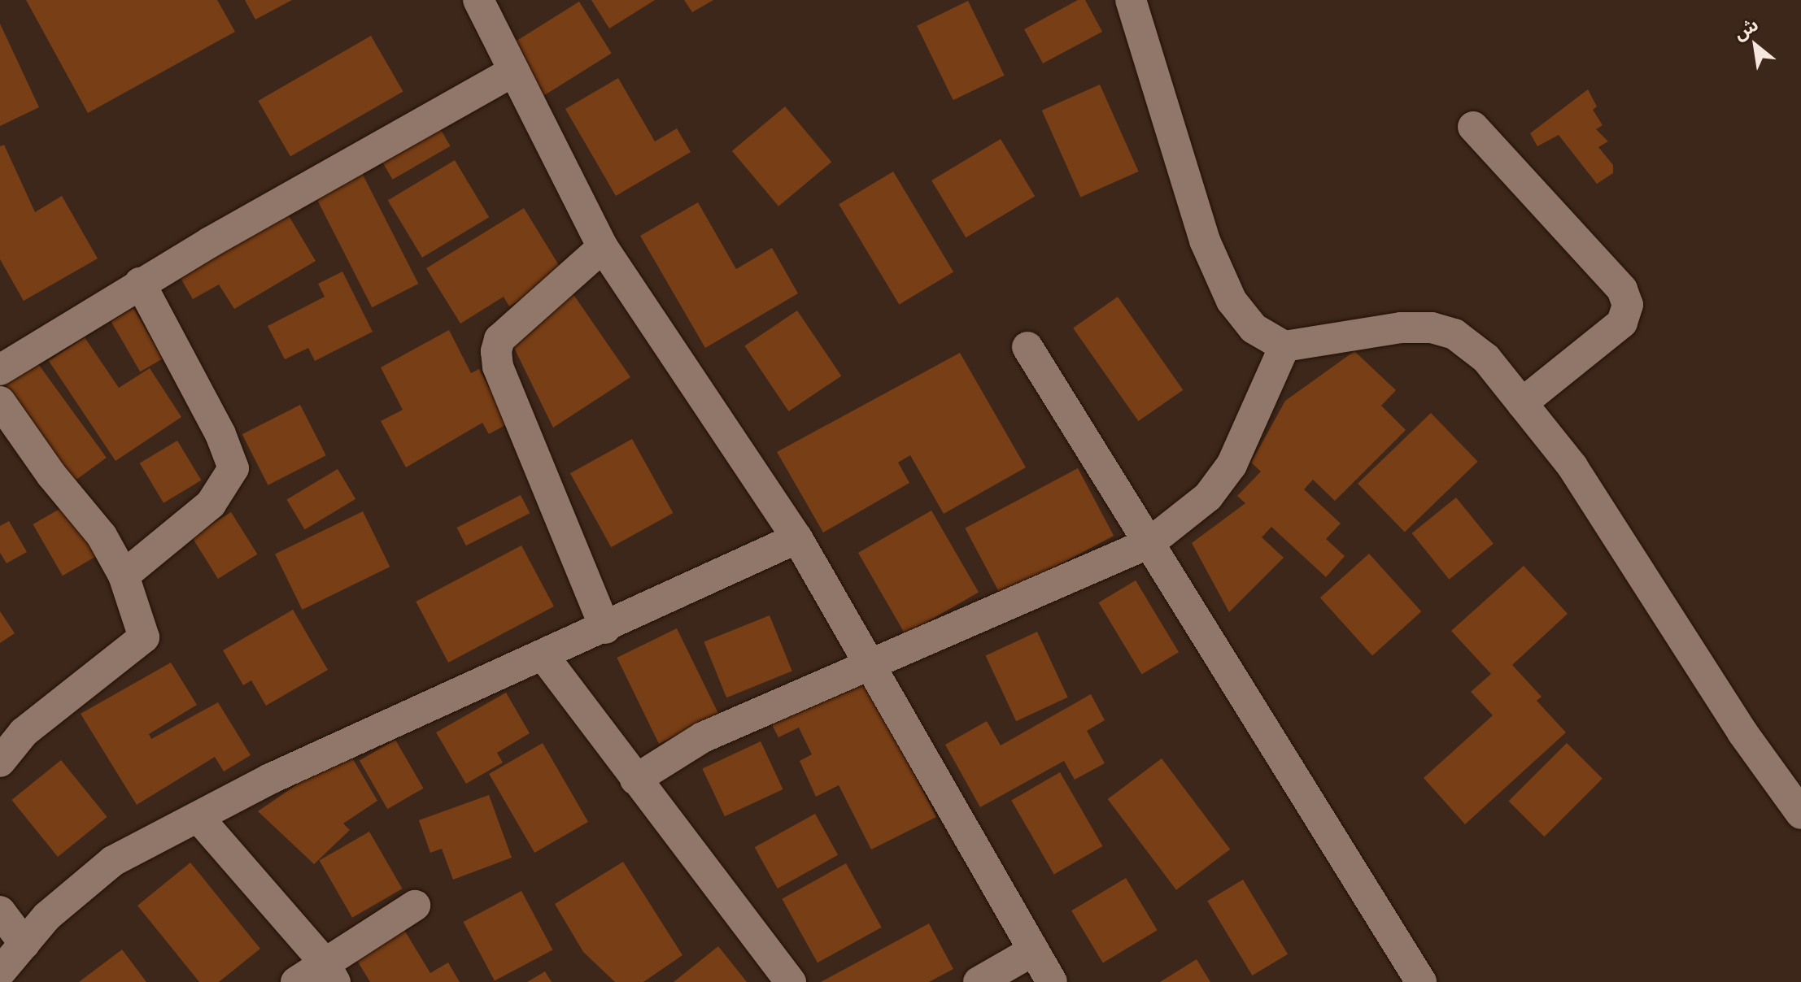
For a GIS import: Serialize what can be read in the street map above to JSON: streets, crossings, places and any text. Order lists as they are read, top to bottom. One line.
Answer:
{"north":"top left"}
